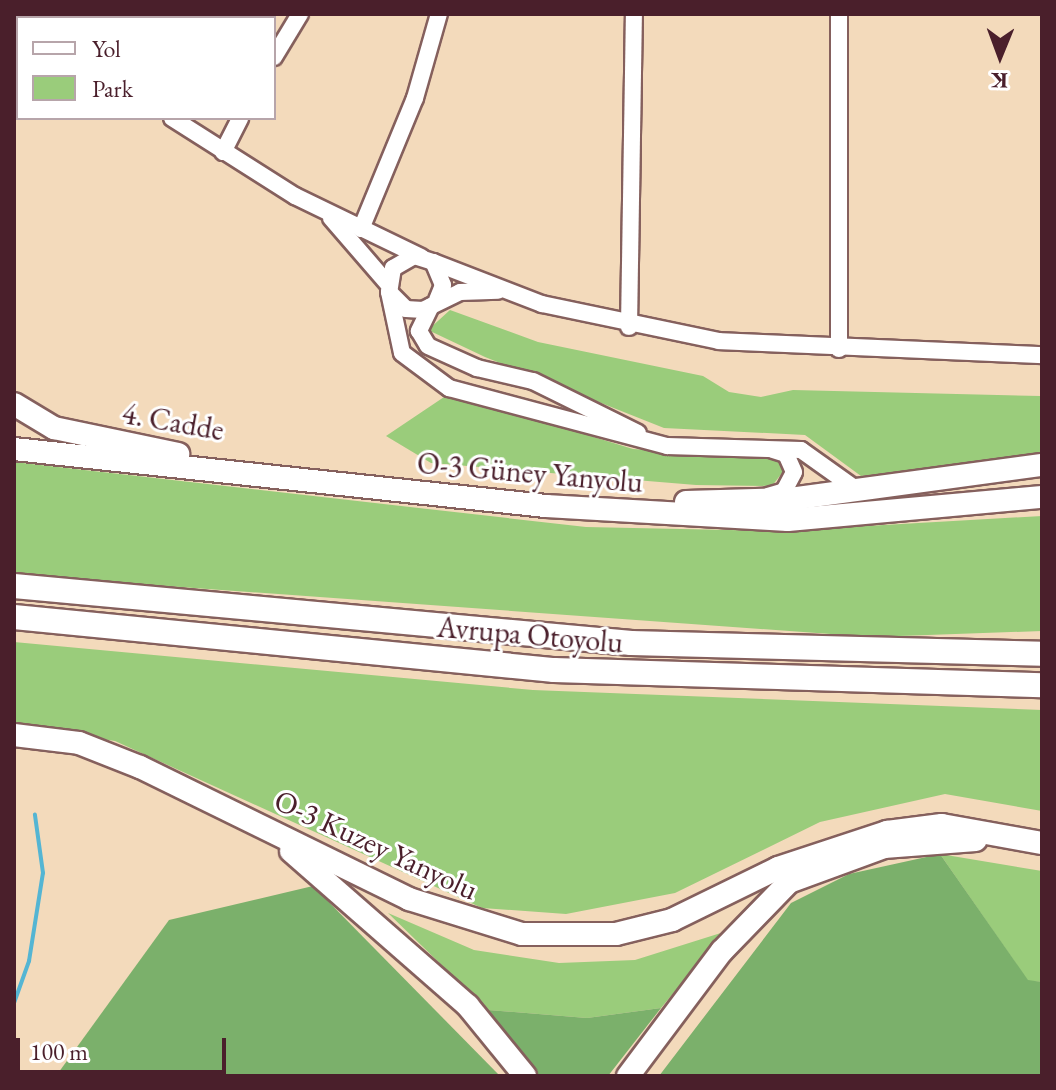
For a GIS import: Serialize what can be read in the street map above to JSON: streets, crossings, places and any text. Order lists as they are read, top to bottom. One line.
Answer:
{"streets":{"highway":["Avrupa Otoyolu"],"main road":["4. Cadde","O-3 Güney Yanyolu","O-3 Kuzey Yanyolu"]},"crossings":[["4. Cadde","O-3 Güney Yanyolu"]],"legend":["Yol","Park"],"scale_bar":"100 m","north":"bottom"}
